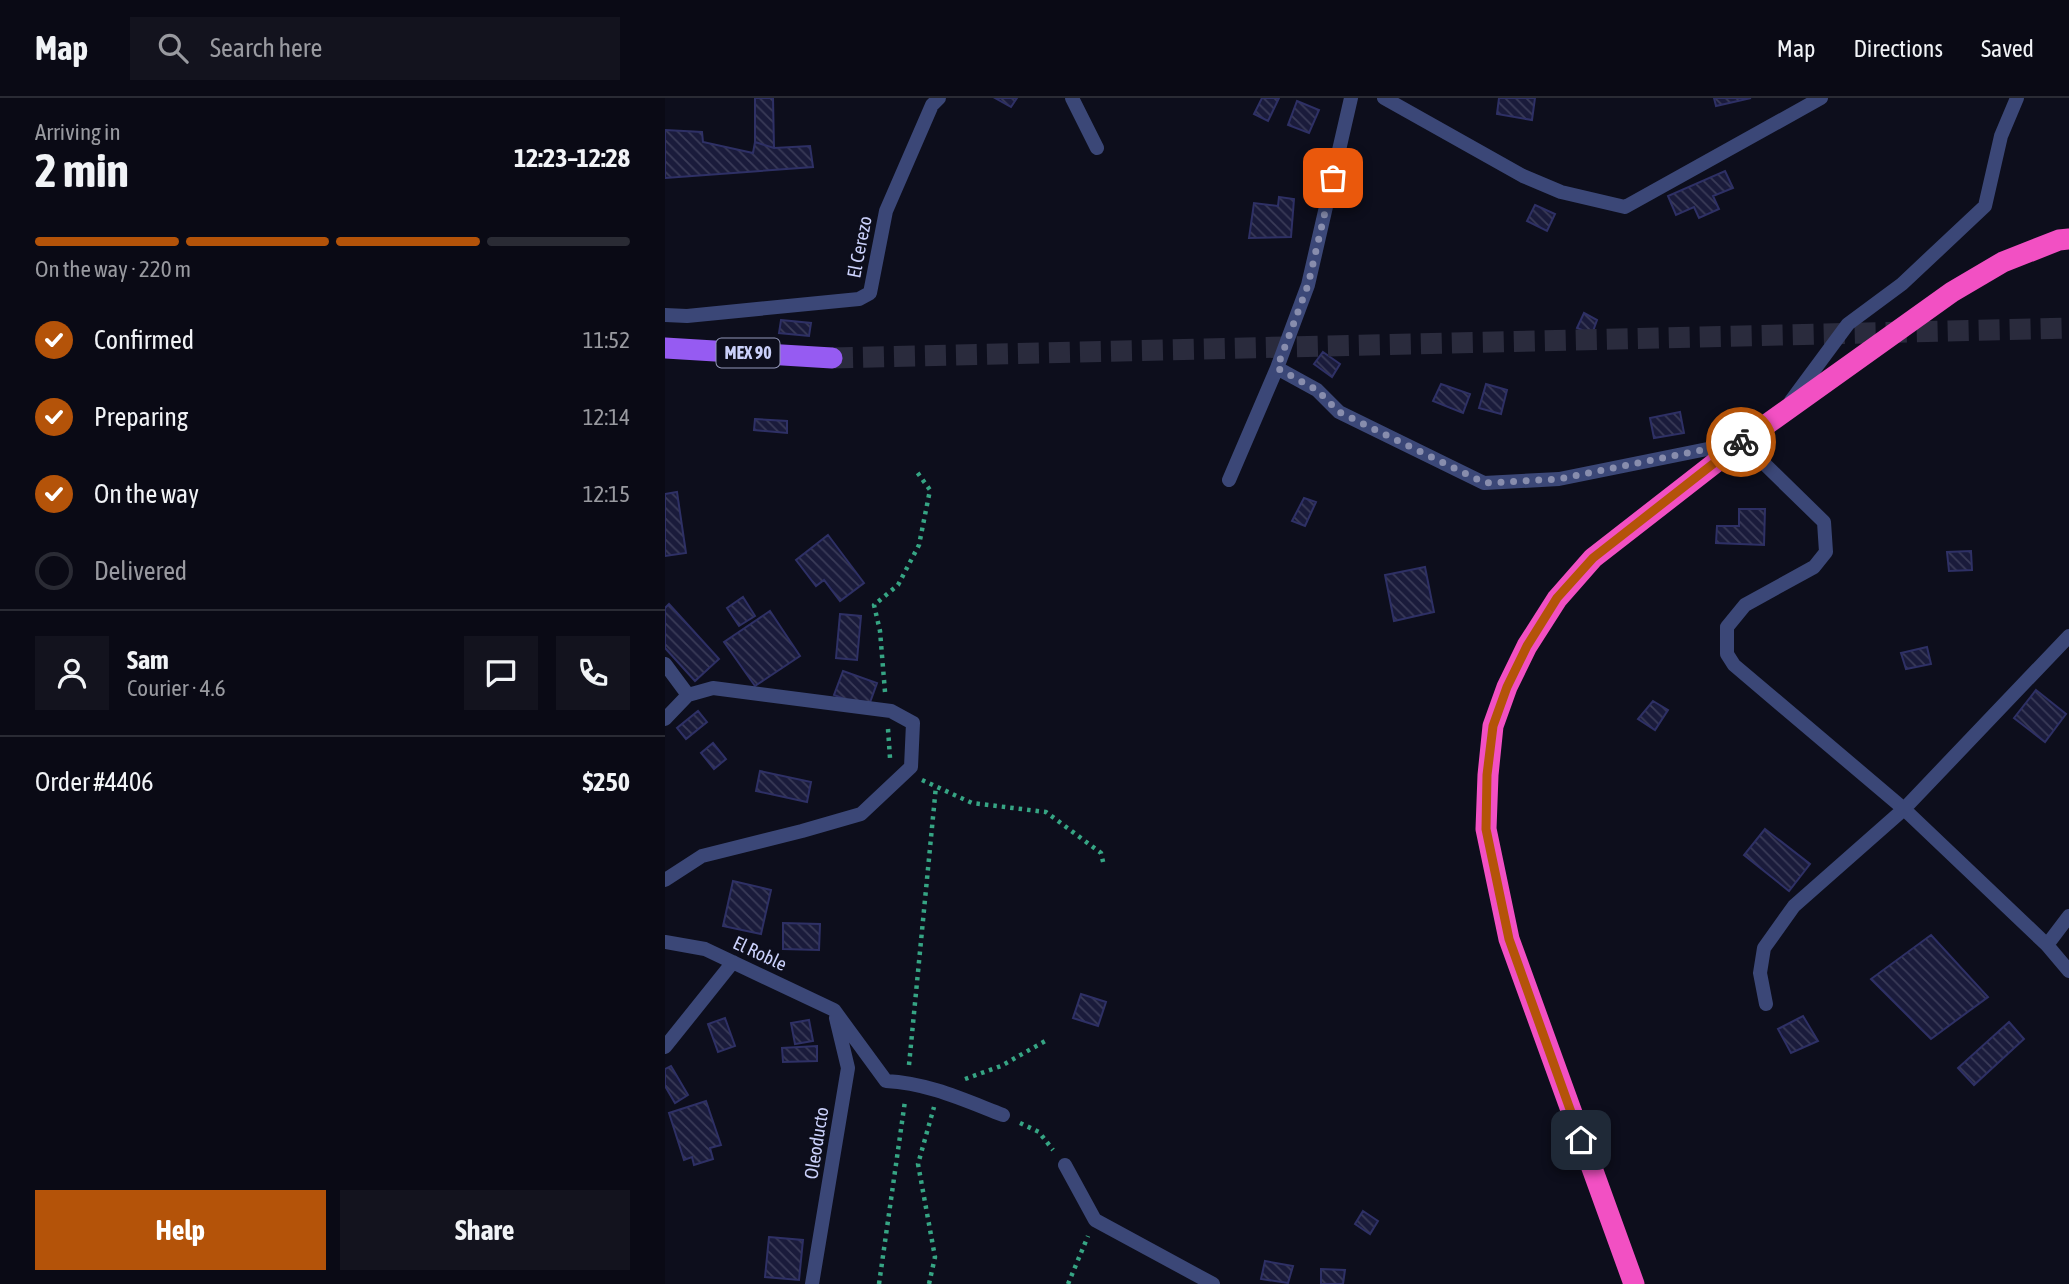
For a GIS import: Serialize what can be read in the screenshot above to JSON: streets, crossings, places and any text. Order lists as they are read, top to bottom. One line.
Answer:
{"streets":{"main road":["MEX 90"],"street":["El Cerezo","El Roble","Oleoducto"]},"crossings":[["El Roble","Oleoducto"]],"page":{"header":"Map","search":"Search here","nav":["Map","Directions","Saved"],"heading":["2 min","Arriving in","12:23–12:28"],"panel":["Sam","Courier · 4.6","Order #4406","$250"],"bar":"On the way · 220 m","list":[["Confirmed","11:52"],["Preparing","12:14"],["On the way","12:15"],"Delivered"],"buttons":["Help","Share"]}}
